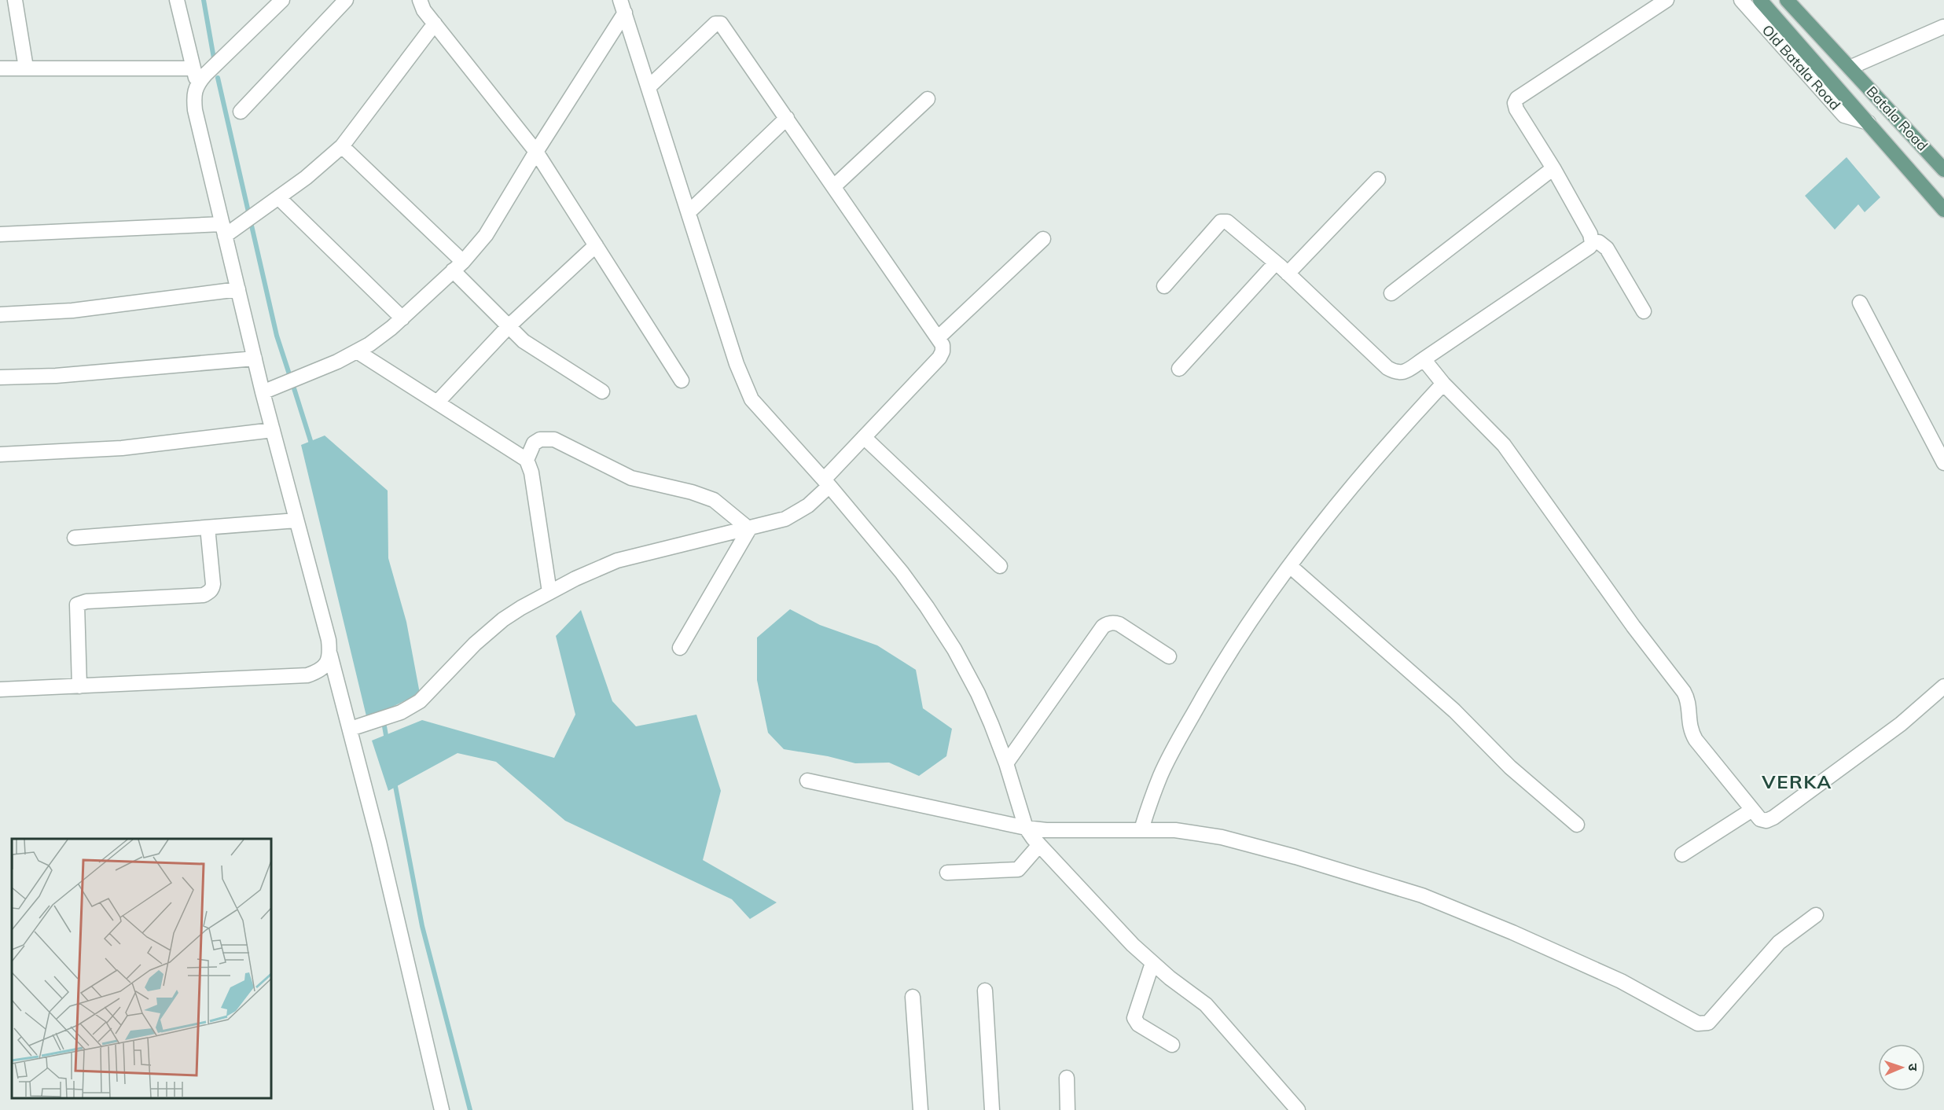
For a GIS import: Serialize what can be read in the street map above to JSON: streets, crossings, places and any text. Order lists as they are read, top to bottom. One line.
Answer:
{"streets":{"main road":["Batala Road"],"street":["Old Batala Road"]},"crossings":[["Old Batala Road","Batala Road"]],"districts":["VERKA"],"north":"right"}
